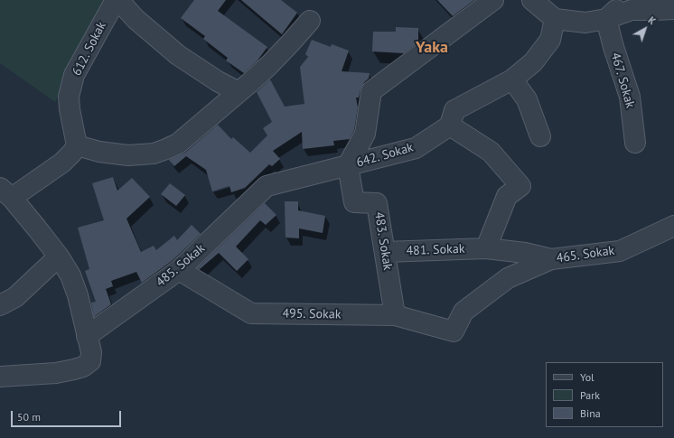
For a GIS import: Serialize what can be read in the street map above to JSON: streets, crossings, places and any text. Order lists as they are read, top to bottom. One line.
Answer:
{"streets":{"street":["612. Sokak","467. Sokak","642. Sokak","483. Sokak","481. Sokak","465. Sokak","485. Sokak","495. Sokak"]},"crossings":[["642. Sokak","483. Sokak"],["642. Sokak","485. Sokak"],["483. Sokak","481. Sokak"],["483. Sokak","495. Sokak"],["481. Sokak","465. Sokak"],["465. Sokak","495. Sokak"],["485. Sokak","495. Sokak"]],"districts":["Yaka"],"legend":["Yol","Park","Bina"],"scale_bar":"50 m","north":"top right"}
